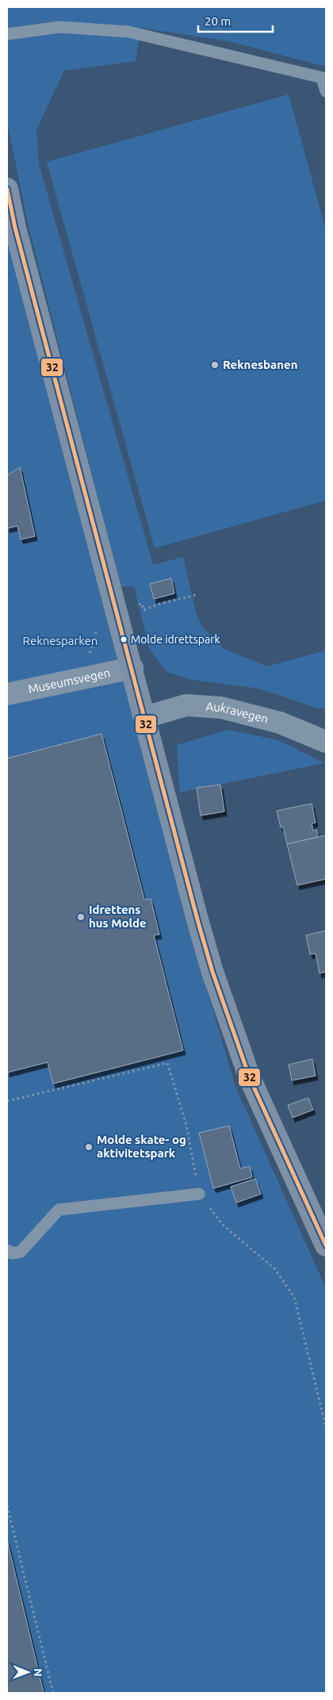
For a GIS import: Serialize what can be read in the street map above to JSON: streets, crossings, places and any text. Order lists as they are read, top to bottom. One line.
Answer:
{"streets":{"street":["Museumsvegen","Aukravegen"]},"parks":["Reknesparken"],"places":["Reknesbanen","Molde idrettspark","Idrettens hus Molde","Molde skate- og aktivitetspark"],"lines":["transit line 32"],"scale_bar":"20 m","north":"right"}
